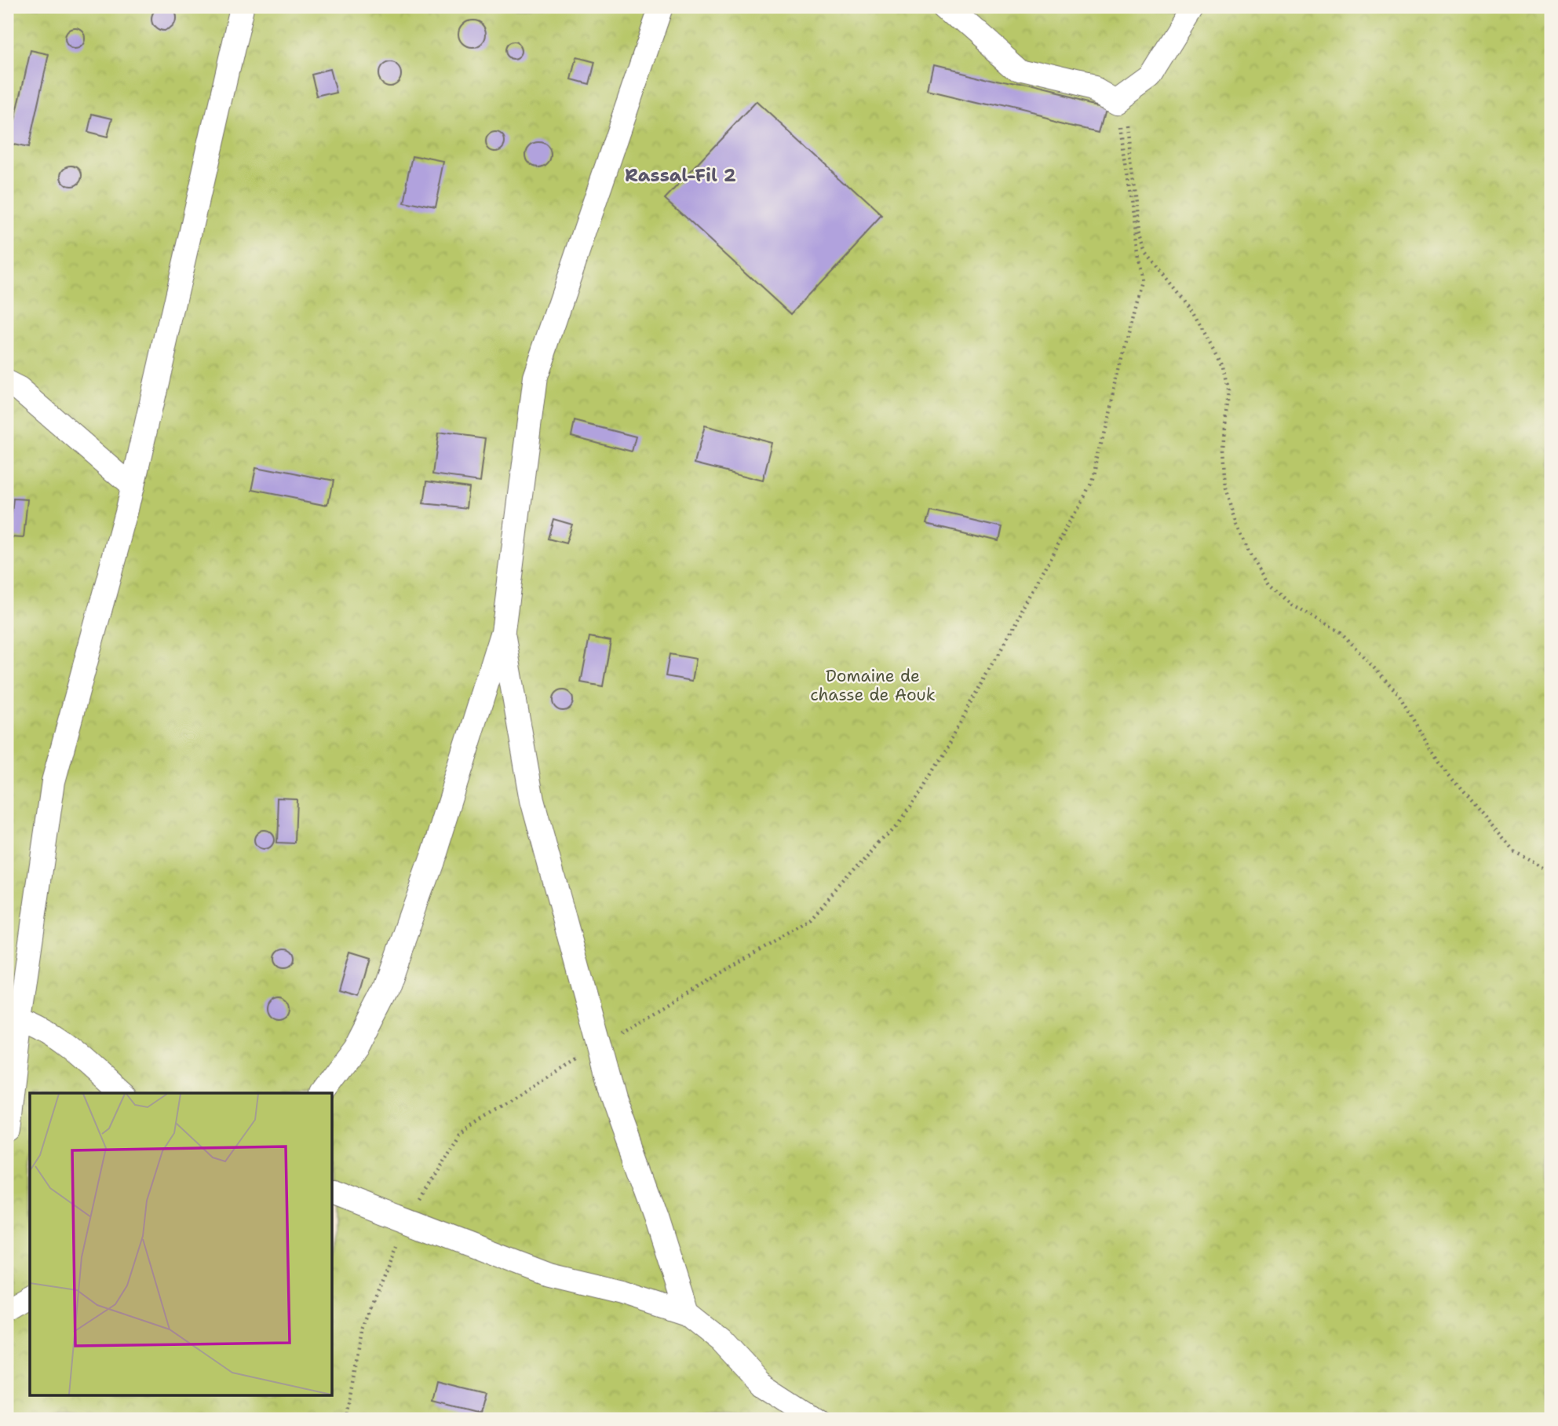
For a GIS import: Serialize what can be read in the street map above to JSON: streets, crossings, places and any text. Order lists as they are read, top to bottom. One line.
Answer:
{"districts":["Rassal-Fil 2"],"parks":["Domaine de chasse de Aouk"]}
